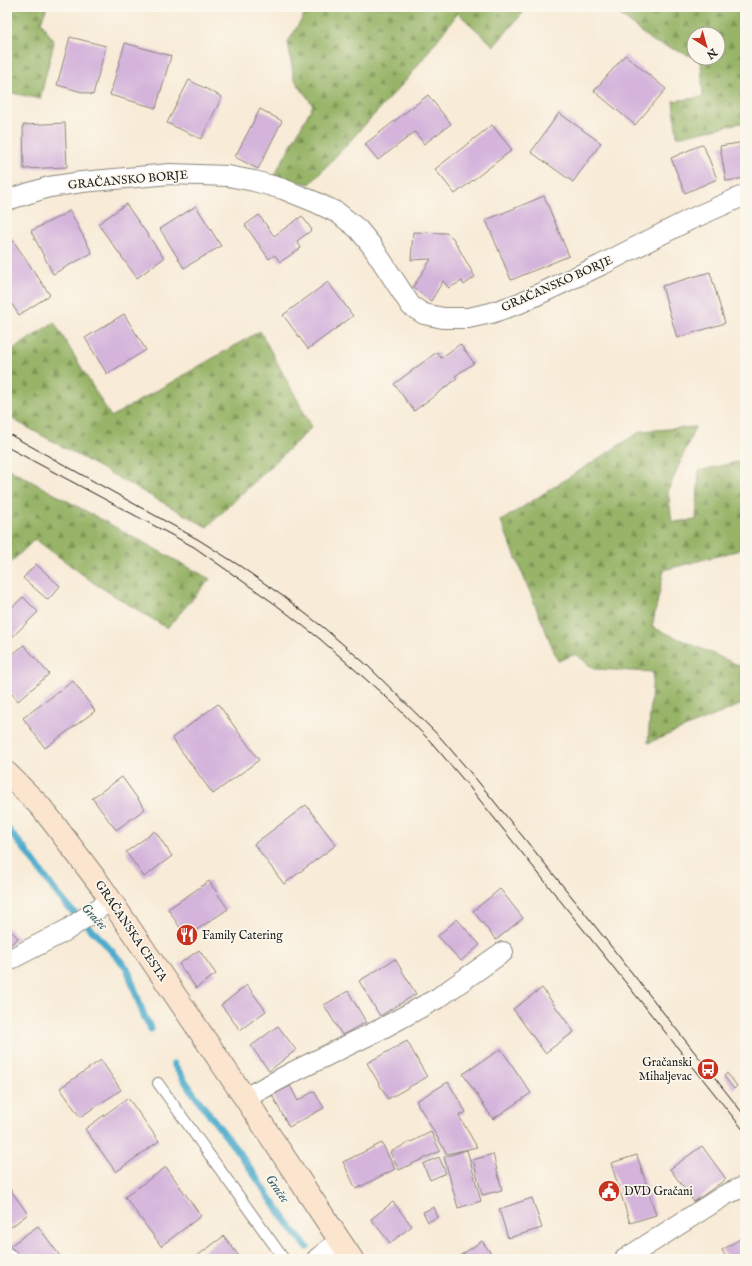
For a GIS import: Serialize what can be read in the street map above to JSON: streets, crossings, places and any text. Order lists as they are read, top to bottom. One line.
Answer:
{"streets":{"main road":["GRAČANSKA CESTA"],"street":["GRAČANSKO BORJE"]},"water":["Gračec"],"places":{"restaurant":["Family Catering"],"bus stop":["Gračanski Mihaljevac"],"public building":["DVD Gračani"]},"north":"bottom right"}
